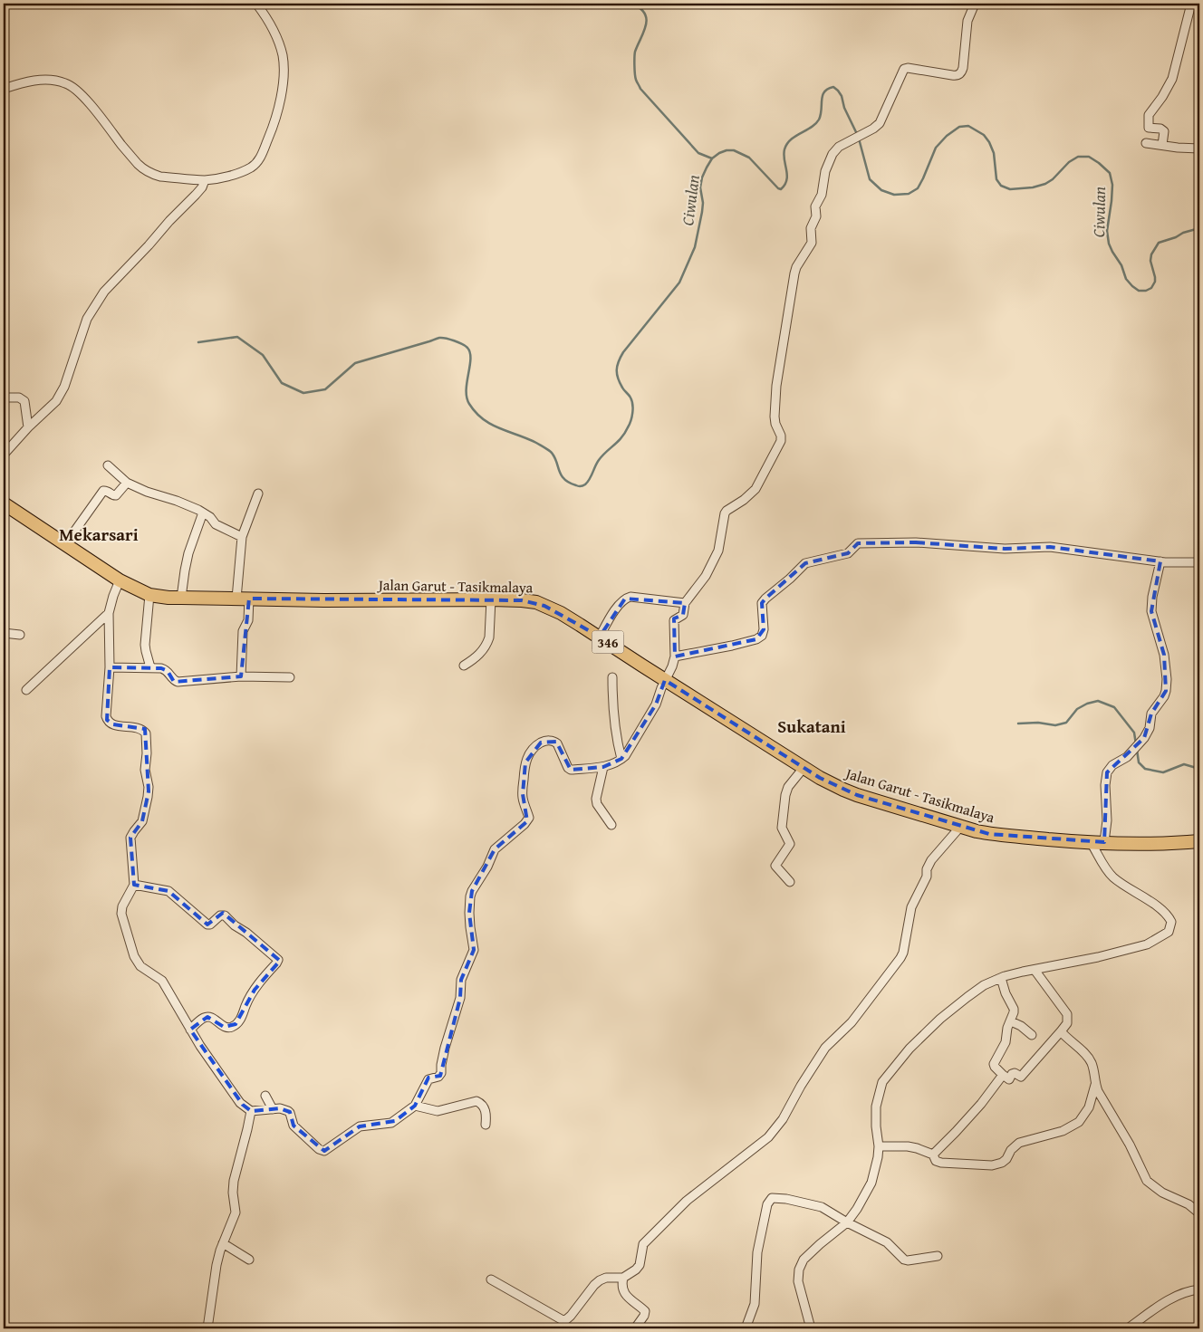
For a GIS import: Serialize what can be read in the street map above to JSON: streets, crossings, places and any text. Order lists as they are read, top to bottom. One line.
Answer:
{"streets":{"main road":["Jalan Garut - Tasikmalaya","346"]},"districts":["Mekarsari","Sukatani"],"water":["Ciwulan"]}
